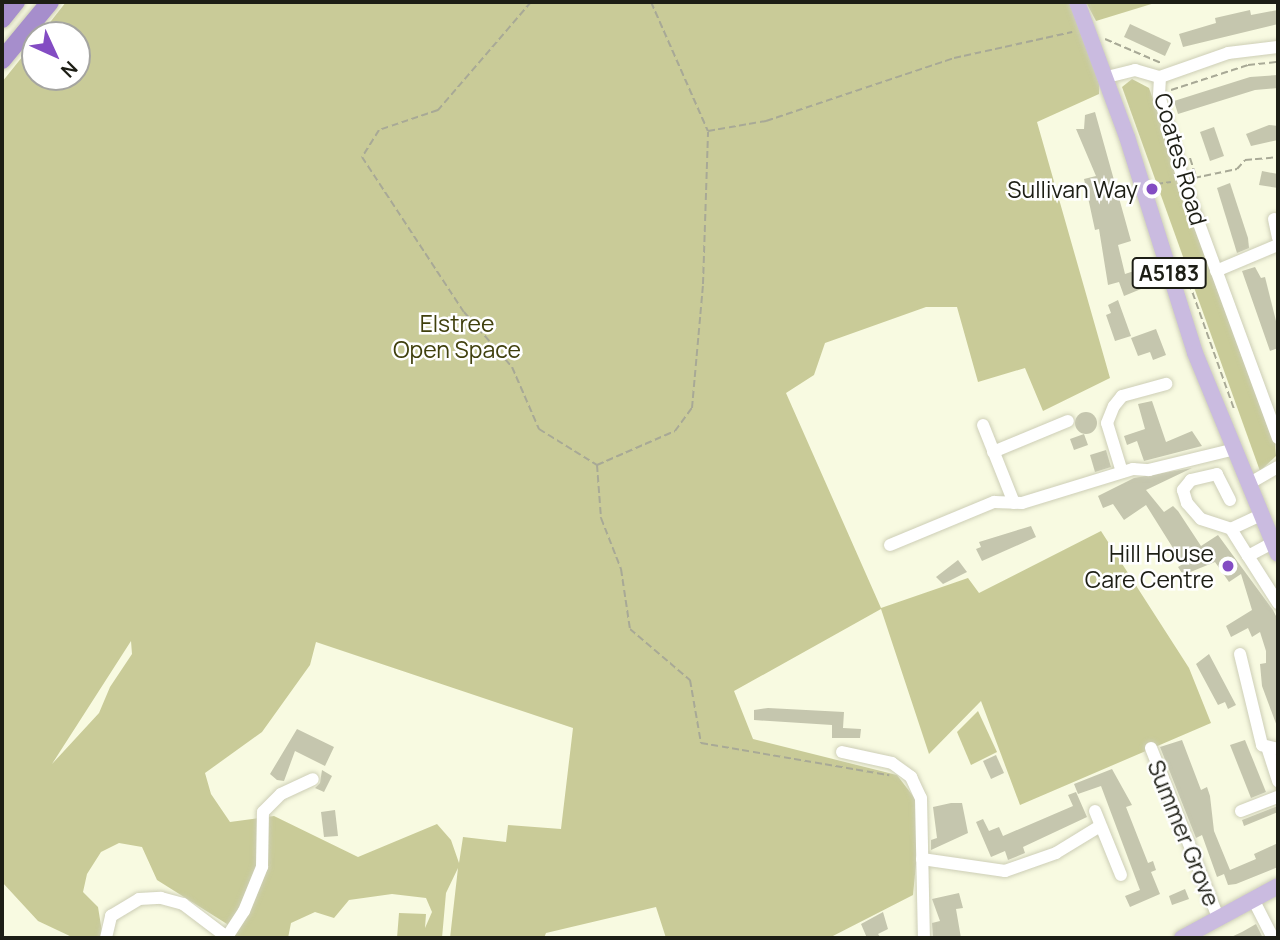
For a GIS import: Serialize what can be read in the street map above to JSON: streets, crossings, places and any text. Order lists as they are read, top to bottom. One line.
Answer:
{"streets":{"main road":["A5183"],"street":["Coates Road","Summer Grove"]},"parks":["Elstree Open Space"],"places":["Sullivan Way","Hill House Care Centre"],"north":"bottom right"}
